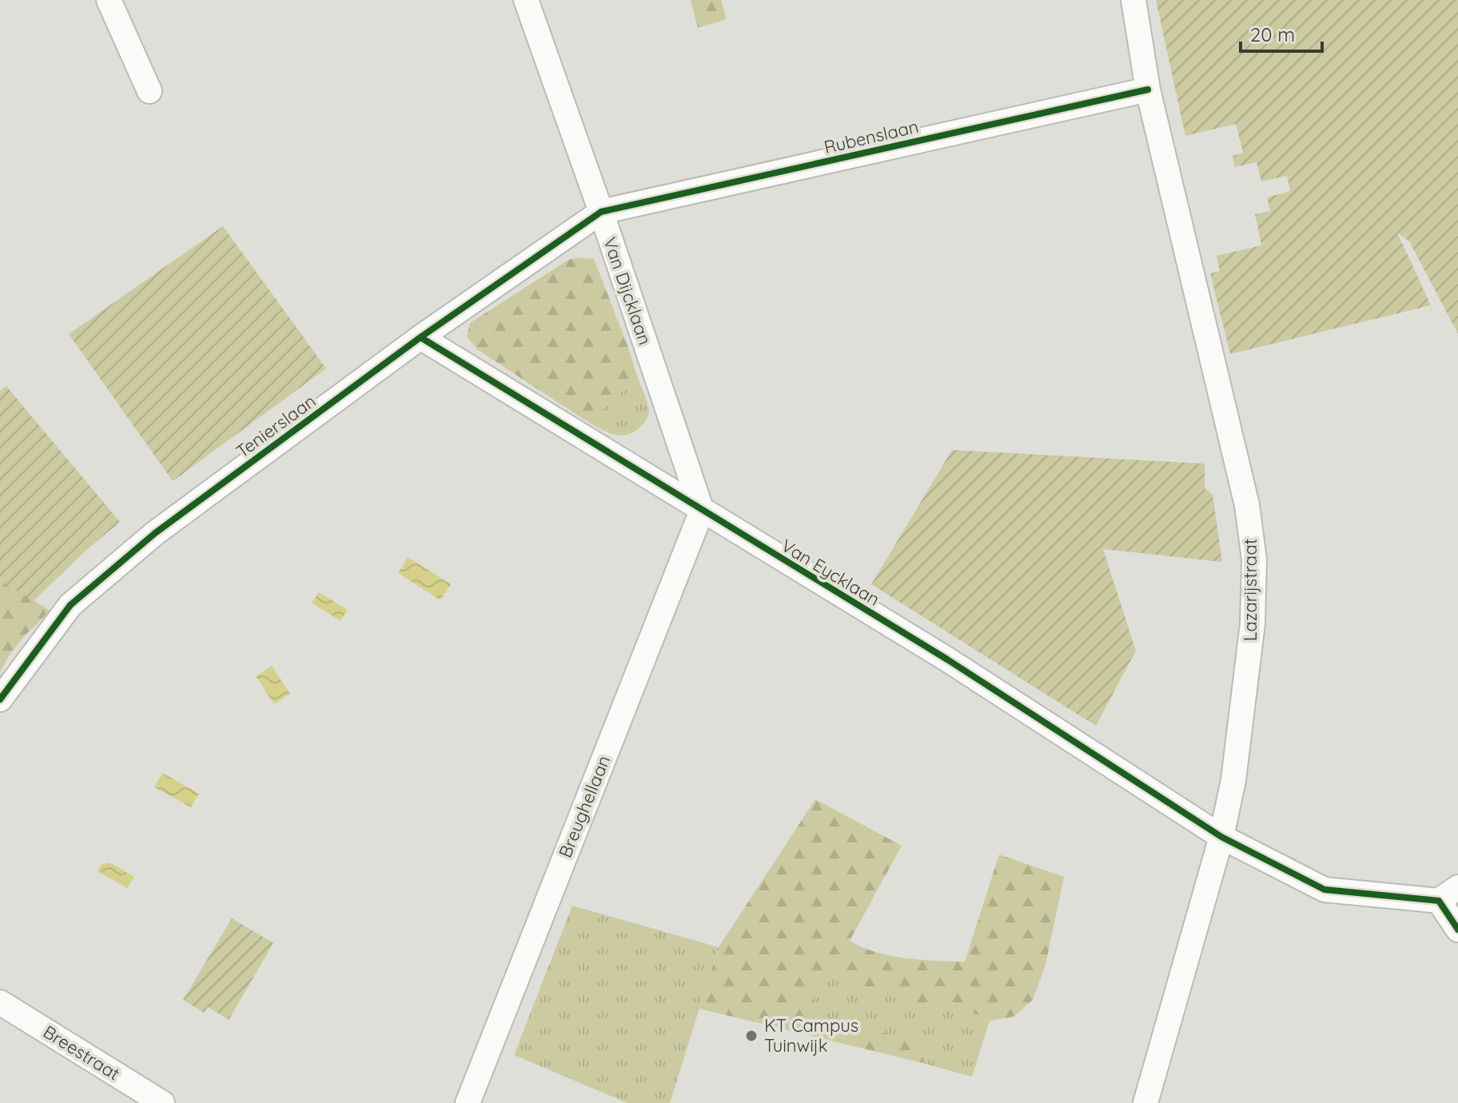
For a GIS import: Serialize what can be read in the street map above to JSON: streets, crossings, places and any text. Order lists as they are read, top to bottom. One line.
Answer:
{"streets":{"street":["Rubenslaan","Van Dijcklaan","Tenierslaan","Van Eycklaan","Lazarijstraat","Breughellaan","Breestraat"]},"crossings":[["Rubenslaan","Van Dijcklaan"],["Rubenslaan","Tenierslaan"],["Rubenslaan","Lazarijstraat"],["Van Dijcklaan","Tenierslaan"],["Van Dijcklaan","Van Eycklaan"],["Van Dijcklaan","Breughellaan"],["Tenierslaan","Van Eycklaan"],["Van Eycklaan","Lazarijstraat"],["Van Eycklaan","Breughellaan"]],"places":["KT Campus Tuinwijk"],"scale_bar":"20 m"}
